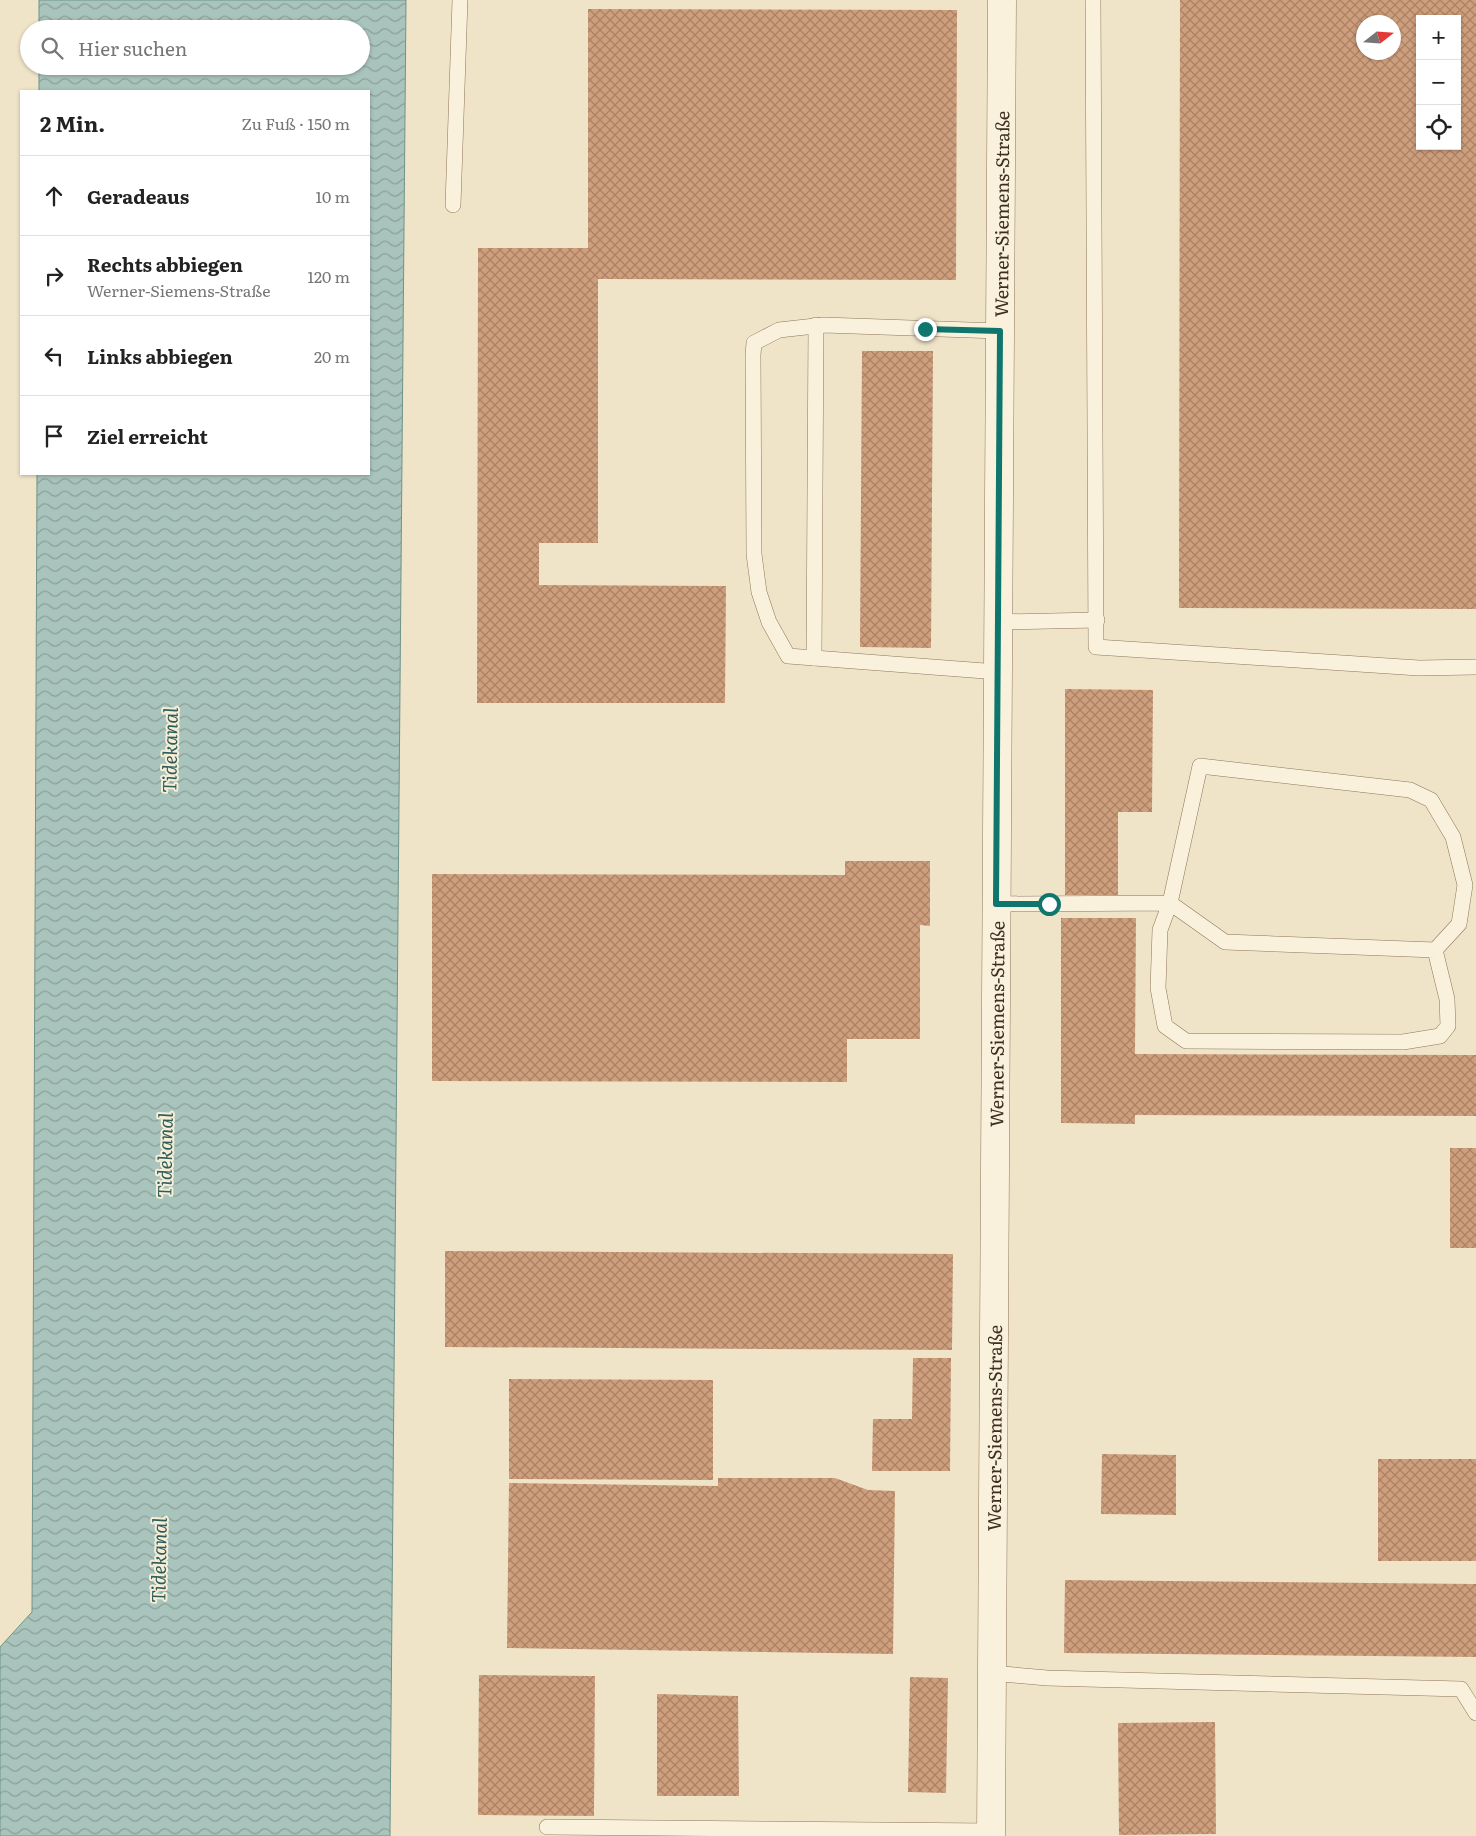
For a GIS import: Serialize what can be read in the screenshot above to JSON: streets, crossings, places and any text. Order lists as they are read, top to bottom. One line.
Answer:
{"streets":{"street":["Werner-Siemens-Straße"]},"water":["Tidekanal"],"north":"right","page":{"map_buttons":["+","−"],"search":"Hier suchen","heading":["2 Min.","Zu Fuß · 150 m"],"list":[["Geradeaus","10 m"],["Rechts abbiegen","Werner-Siemens-Straße","120 m"],["Links abbiegen","20 m"],"Ziel erreicht"]}}
